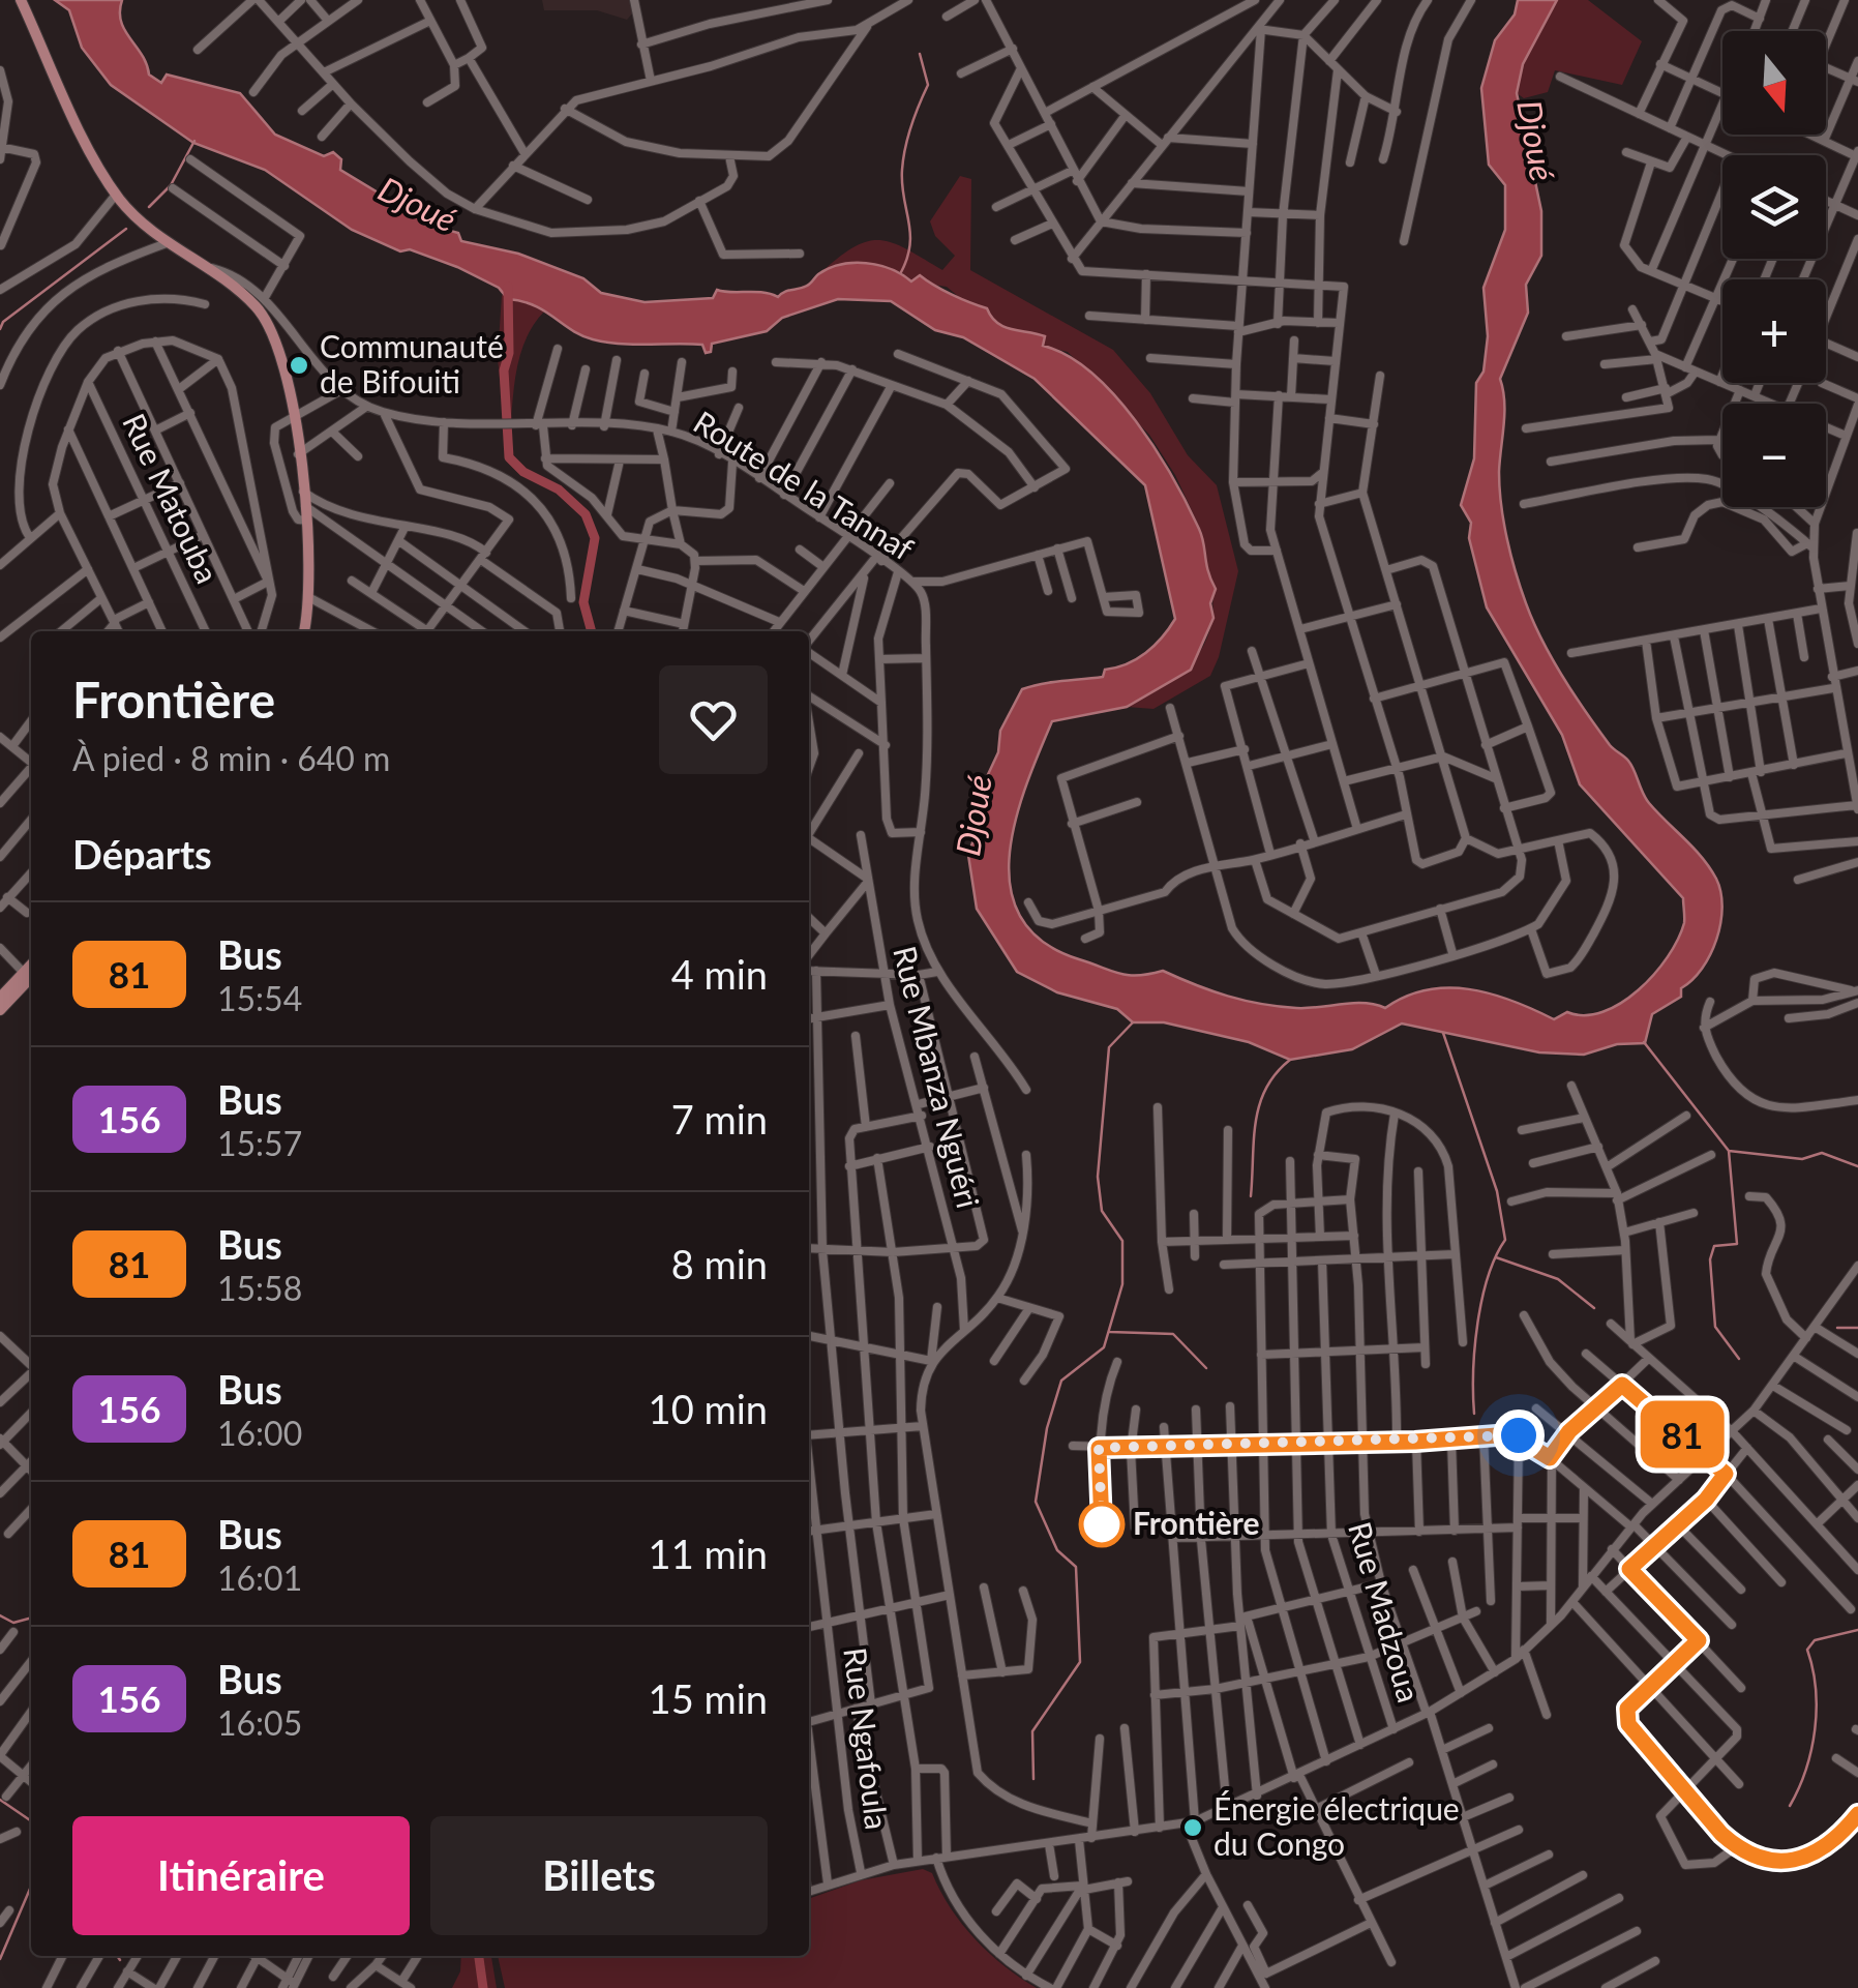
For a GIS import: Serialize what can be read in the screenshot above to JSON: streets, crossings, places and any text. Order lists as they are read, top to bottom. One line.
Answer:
{"streets":{"street":["Route de la Tannaf","Rue Matouba","Rue Mbanza Nguéri","Rue Madzoua","Rue Ngafoula"]},"water":["Djoué"],"places":["Communauté de Bifouiti","Frontière","Énergie électrique du Congo"],"lines":["bus line 81"],"north":"bottom","page":{"on_map":"81","map_buttons":["+","−"],"heading":[["Frontière","À pied · 8 min · 640 m"],"Départs"],"list":[{"mark":"81","name":"Bus","note":"15:54","value":"4 min"},{"mark":"156","name":"Bus","note":"15:57","value":"7 min"},{"mark":"81","name":"Bus","note":"15:58","value":"8 min"},{"mark":"156","name":"Bus","note":"16:00","value":"10 min"},{"mark":"81","name":"Bus","note":"16:01","value":"11 min"},{"mark":"156","name":"Bus","note":"16:05","value":"15 min"}],"buttons":["Itinéraire","Billets"]}}
